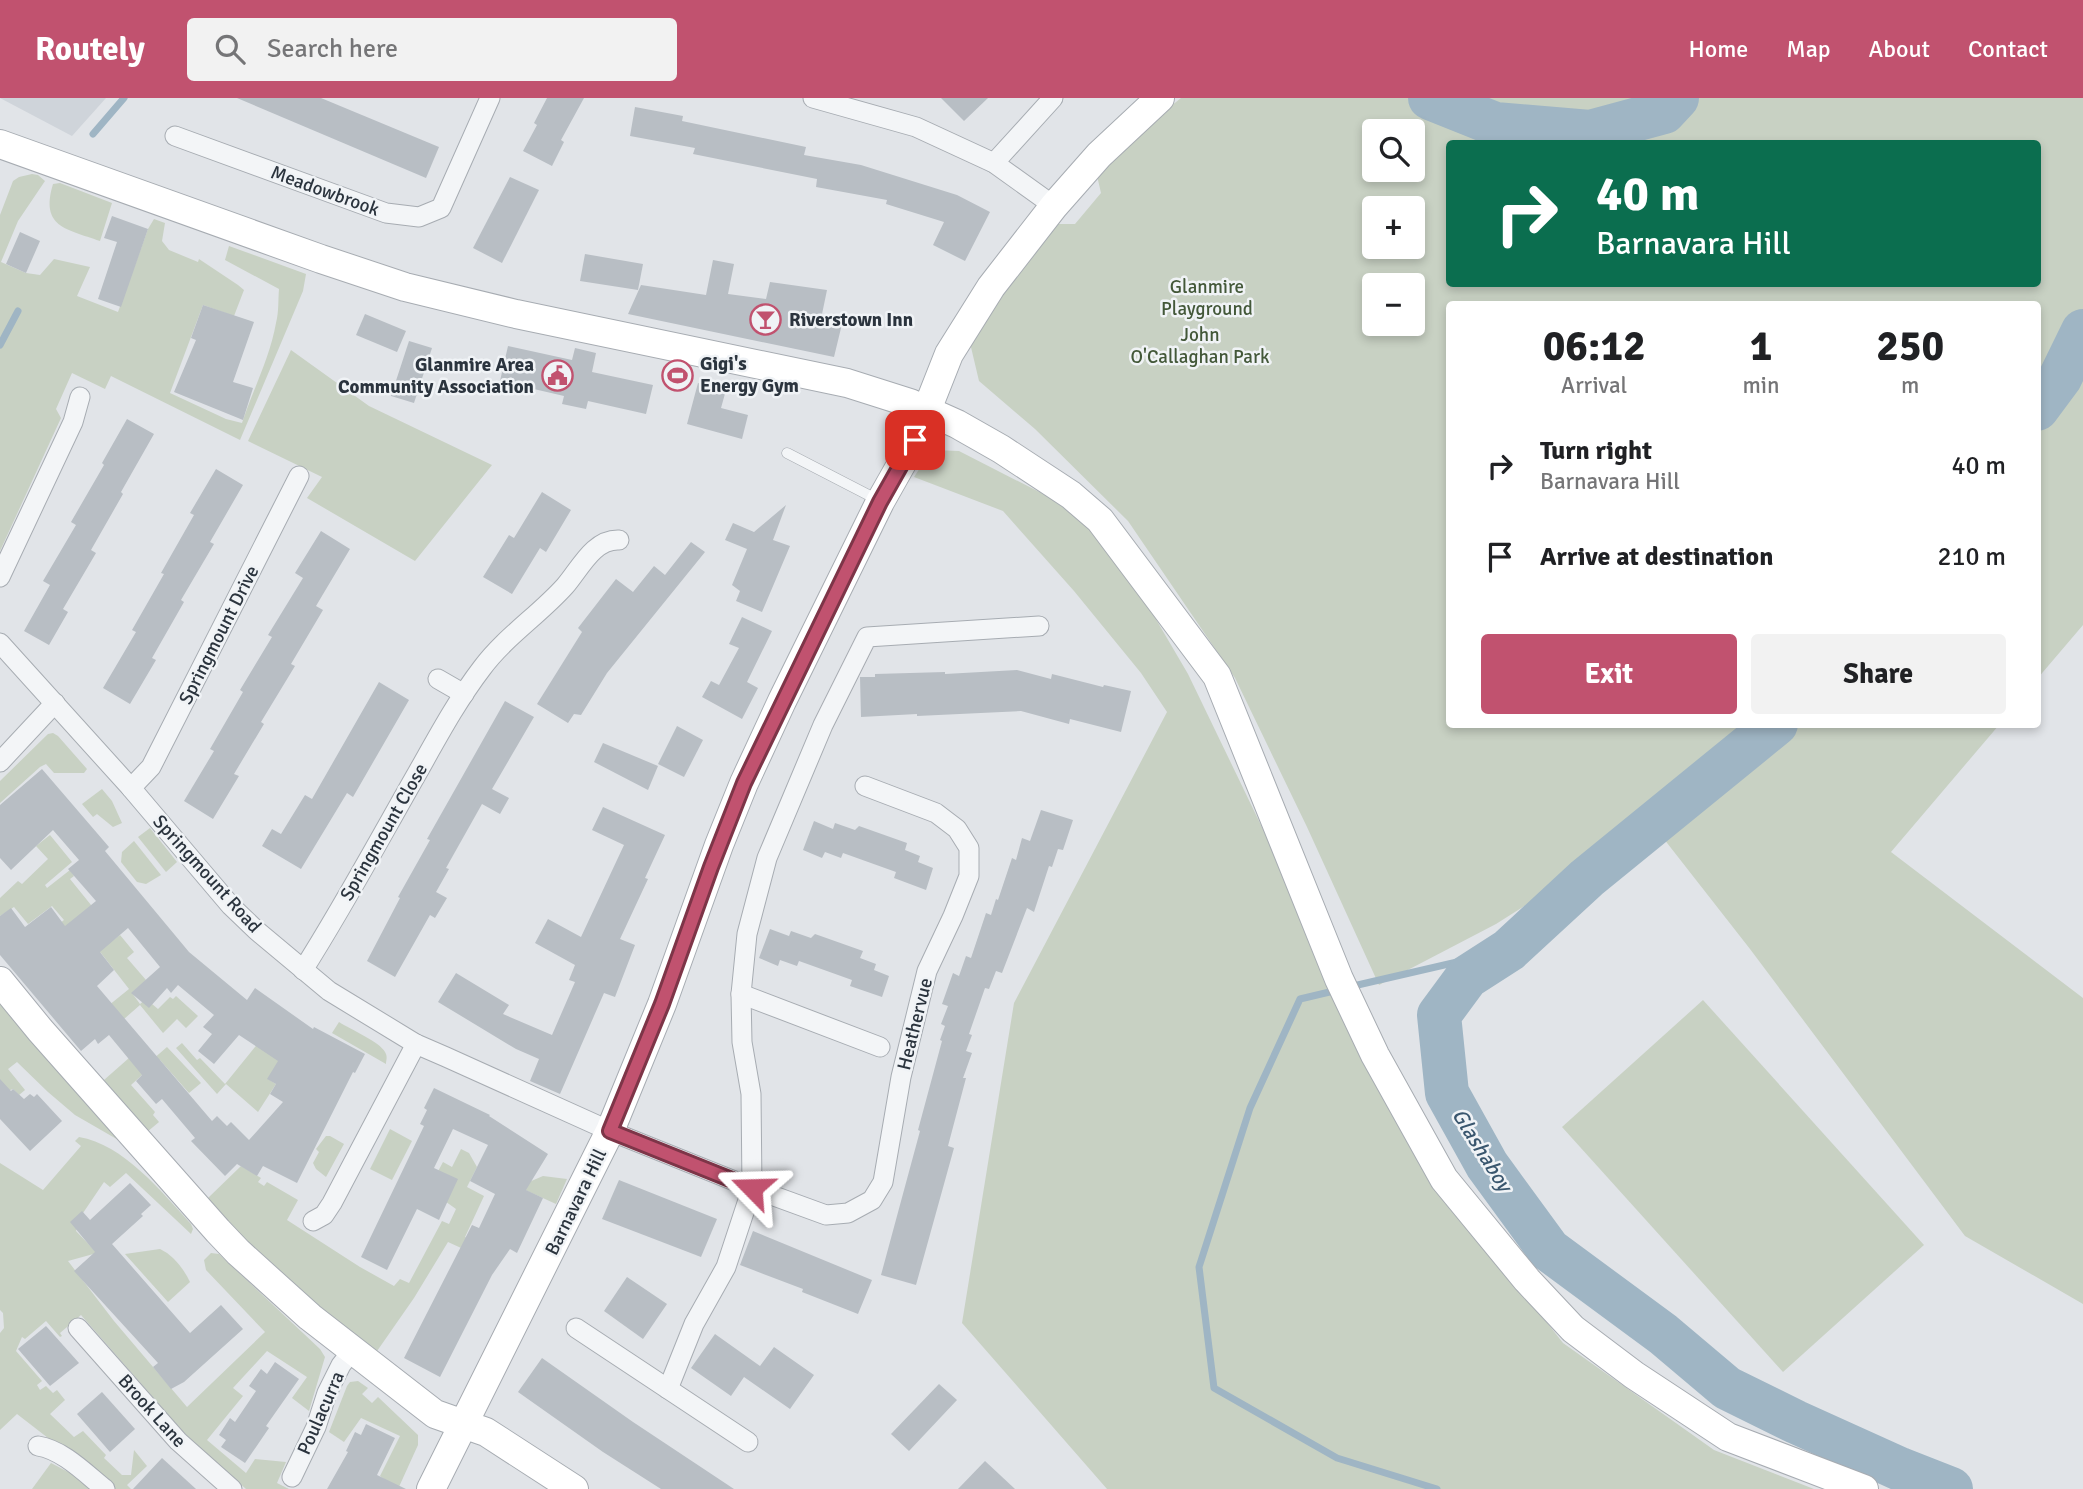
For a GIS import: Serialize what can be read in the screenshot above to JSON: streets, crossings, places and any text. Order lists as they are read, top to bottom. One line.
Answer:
{"streets":{"main road":["Barnavara Hill"],"street":["Meadowbrook","Springmount Drive","Springmount Close","Springmount Road","Heathervue","Brook Lane","Poulacurra"]},"crossings":[["Springmount Drive","Springmount Road"],["Springmount Close","Springmount Road"],["Springmount Road","Heathervue"],["Springmount Road","Barnavara Hill"],["Heathervue","Barnavara Hill"]],"water":["Glashaboy"],"parks":["Glanmire Playground","John O'Callaghan Park"],"places":{"bar":["Riverstown Inn"],"sports":["Gigi's Energy Gym"],"public building":["Glanmire Area Community Association"]},"page":{"header":"Routely","search":"Search here","nav":["Home","Map","About","Contact"],"map_buttons":["+","−"],"turn":["40 m","Barnavara Hill"],"eta":["06:12","Arrival","1","min","250","m"],"list":[{"name":"Turn right","note":"Barnavara Hill","value":"40 m"},{"name":"Arrive at destination","value":"210 m"}],"buttons":["Exit","Share"]}}
